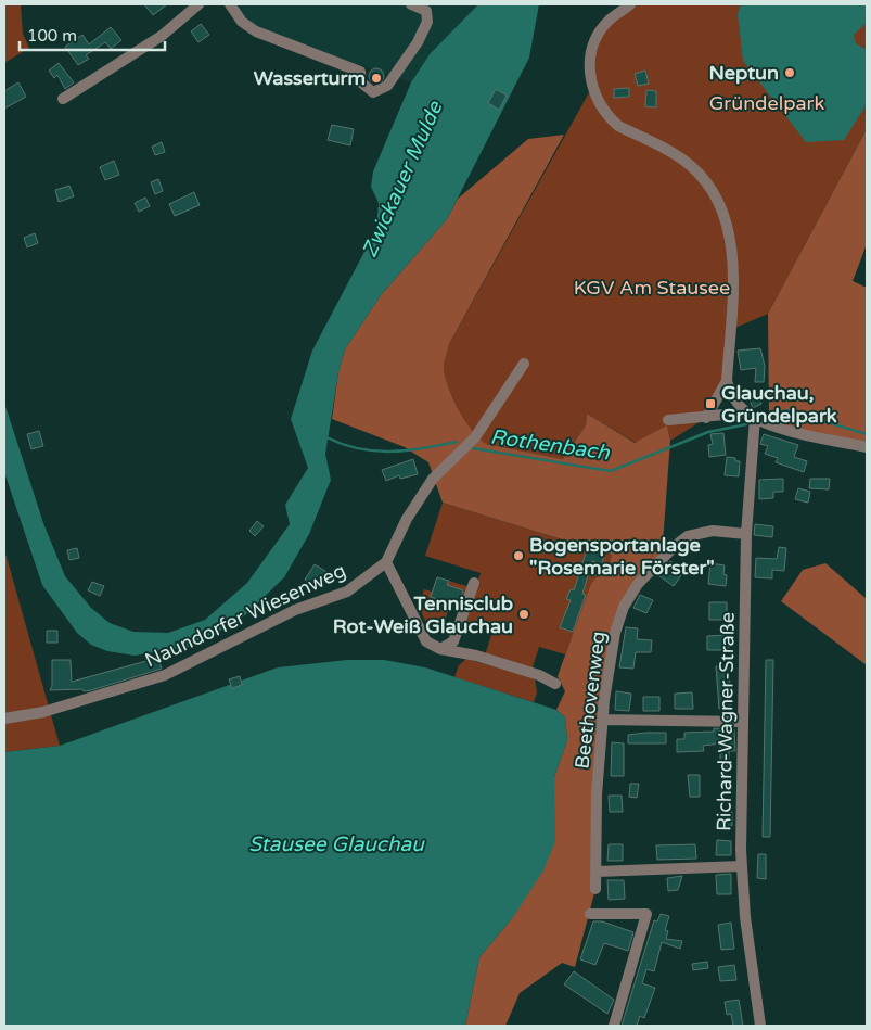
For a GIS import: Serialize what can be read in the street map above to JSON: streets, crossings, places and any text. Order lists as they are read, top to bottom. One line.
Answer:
{"streets":{"street":["Naundorfer Wiesenweg","Beethovenweg","Richard-Wagner-Straße"]},"crossings":[["Beethovenweg","Richard-Wagner-Straße"]],"water":["Zwickauer Mulde","Rothenbach","Stausee Glauchau"],"parks":["Gründelpark","KGV Am Stausee"],"places":{"other":["Neptun","Wasserturm","Bogensportanlage \"Rosemarie Förster\"","Tennisclub Rot-Weiß Glauchau"],"transit":["Glauchau, Gründelpark"]},"scale_bar":"100 m"}
